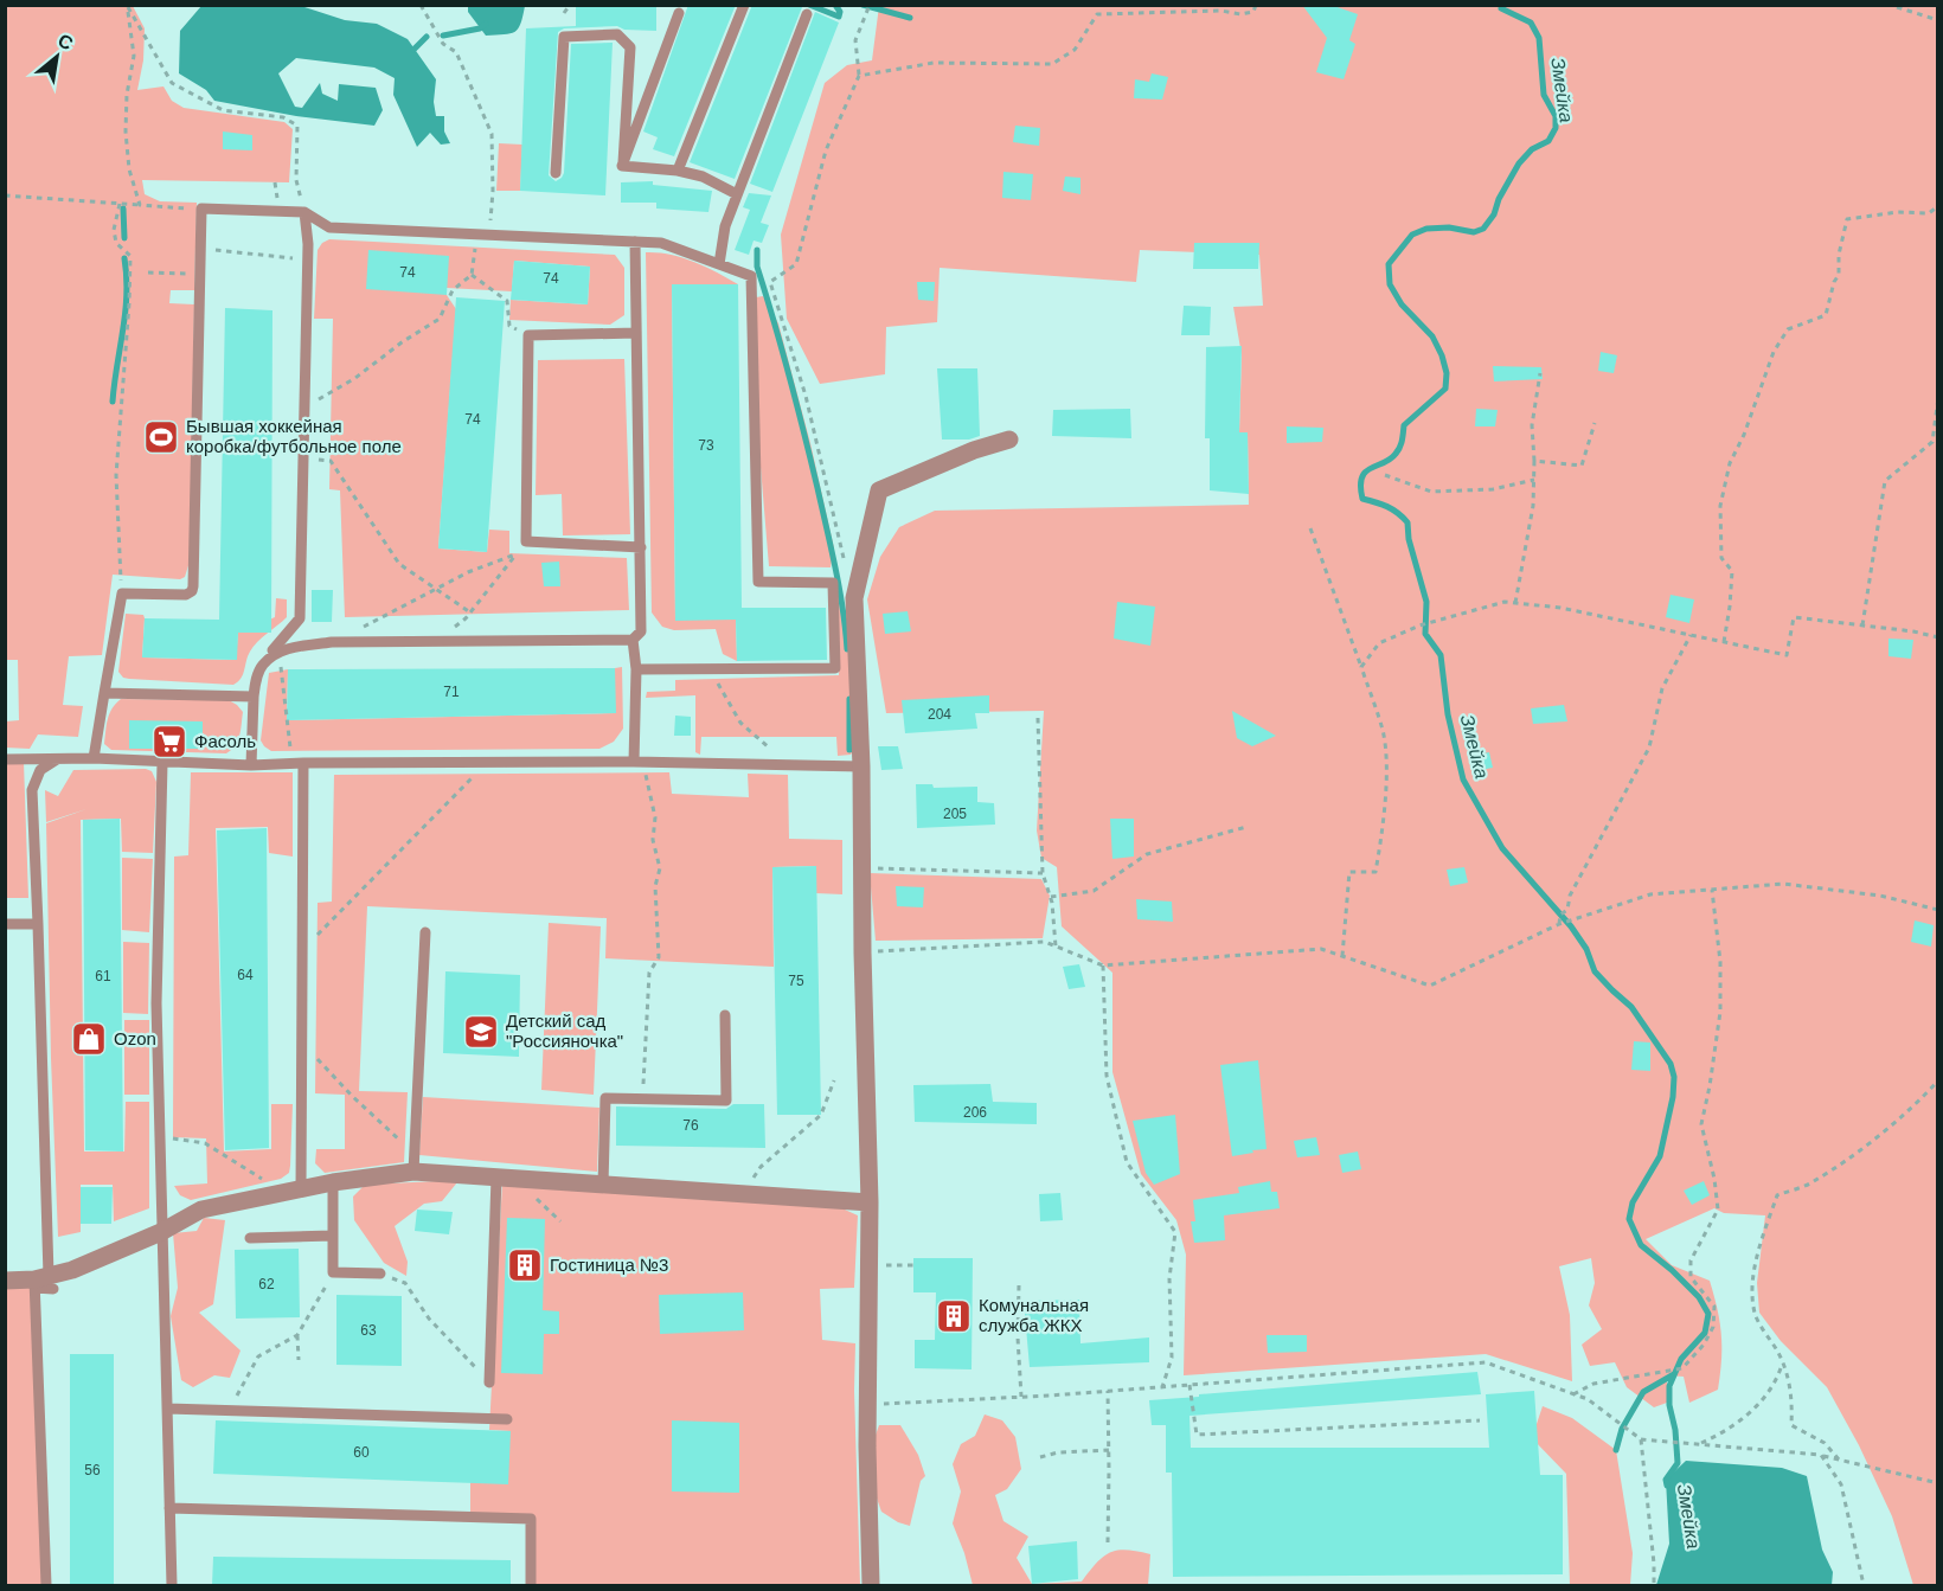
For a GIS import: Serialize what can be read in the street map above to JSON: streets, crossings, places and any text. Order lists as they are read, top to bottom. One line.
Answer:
{"water":["Змейка"],"places":{"sports":["Бывшая хоккейная коробка/футбольное поле"],"supermarket":["Фасоль"],"school or university":["Детский сад \"Россияночка\""],"shop":["Ozon"],"building":["Гостиница №3","Комунальная служба ЖКХ"]},"house_numbers":["74","74","74","73","71","204","205","64","61","75","206","76","62","63","60","56"],"north":"top right"}
